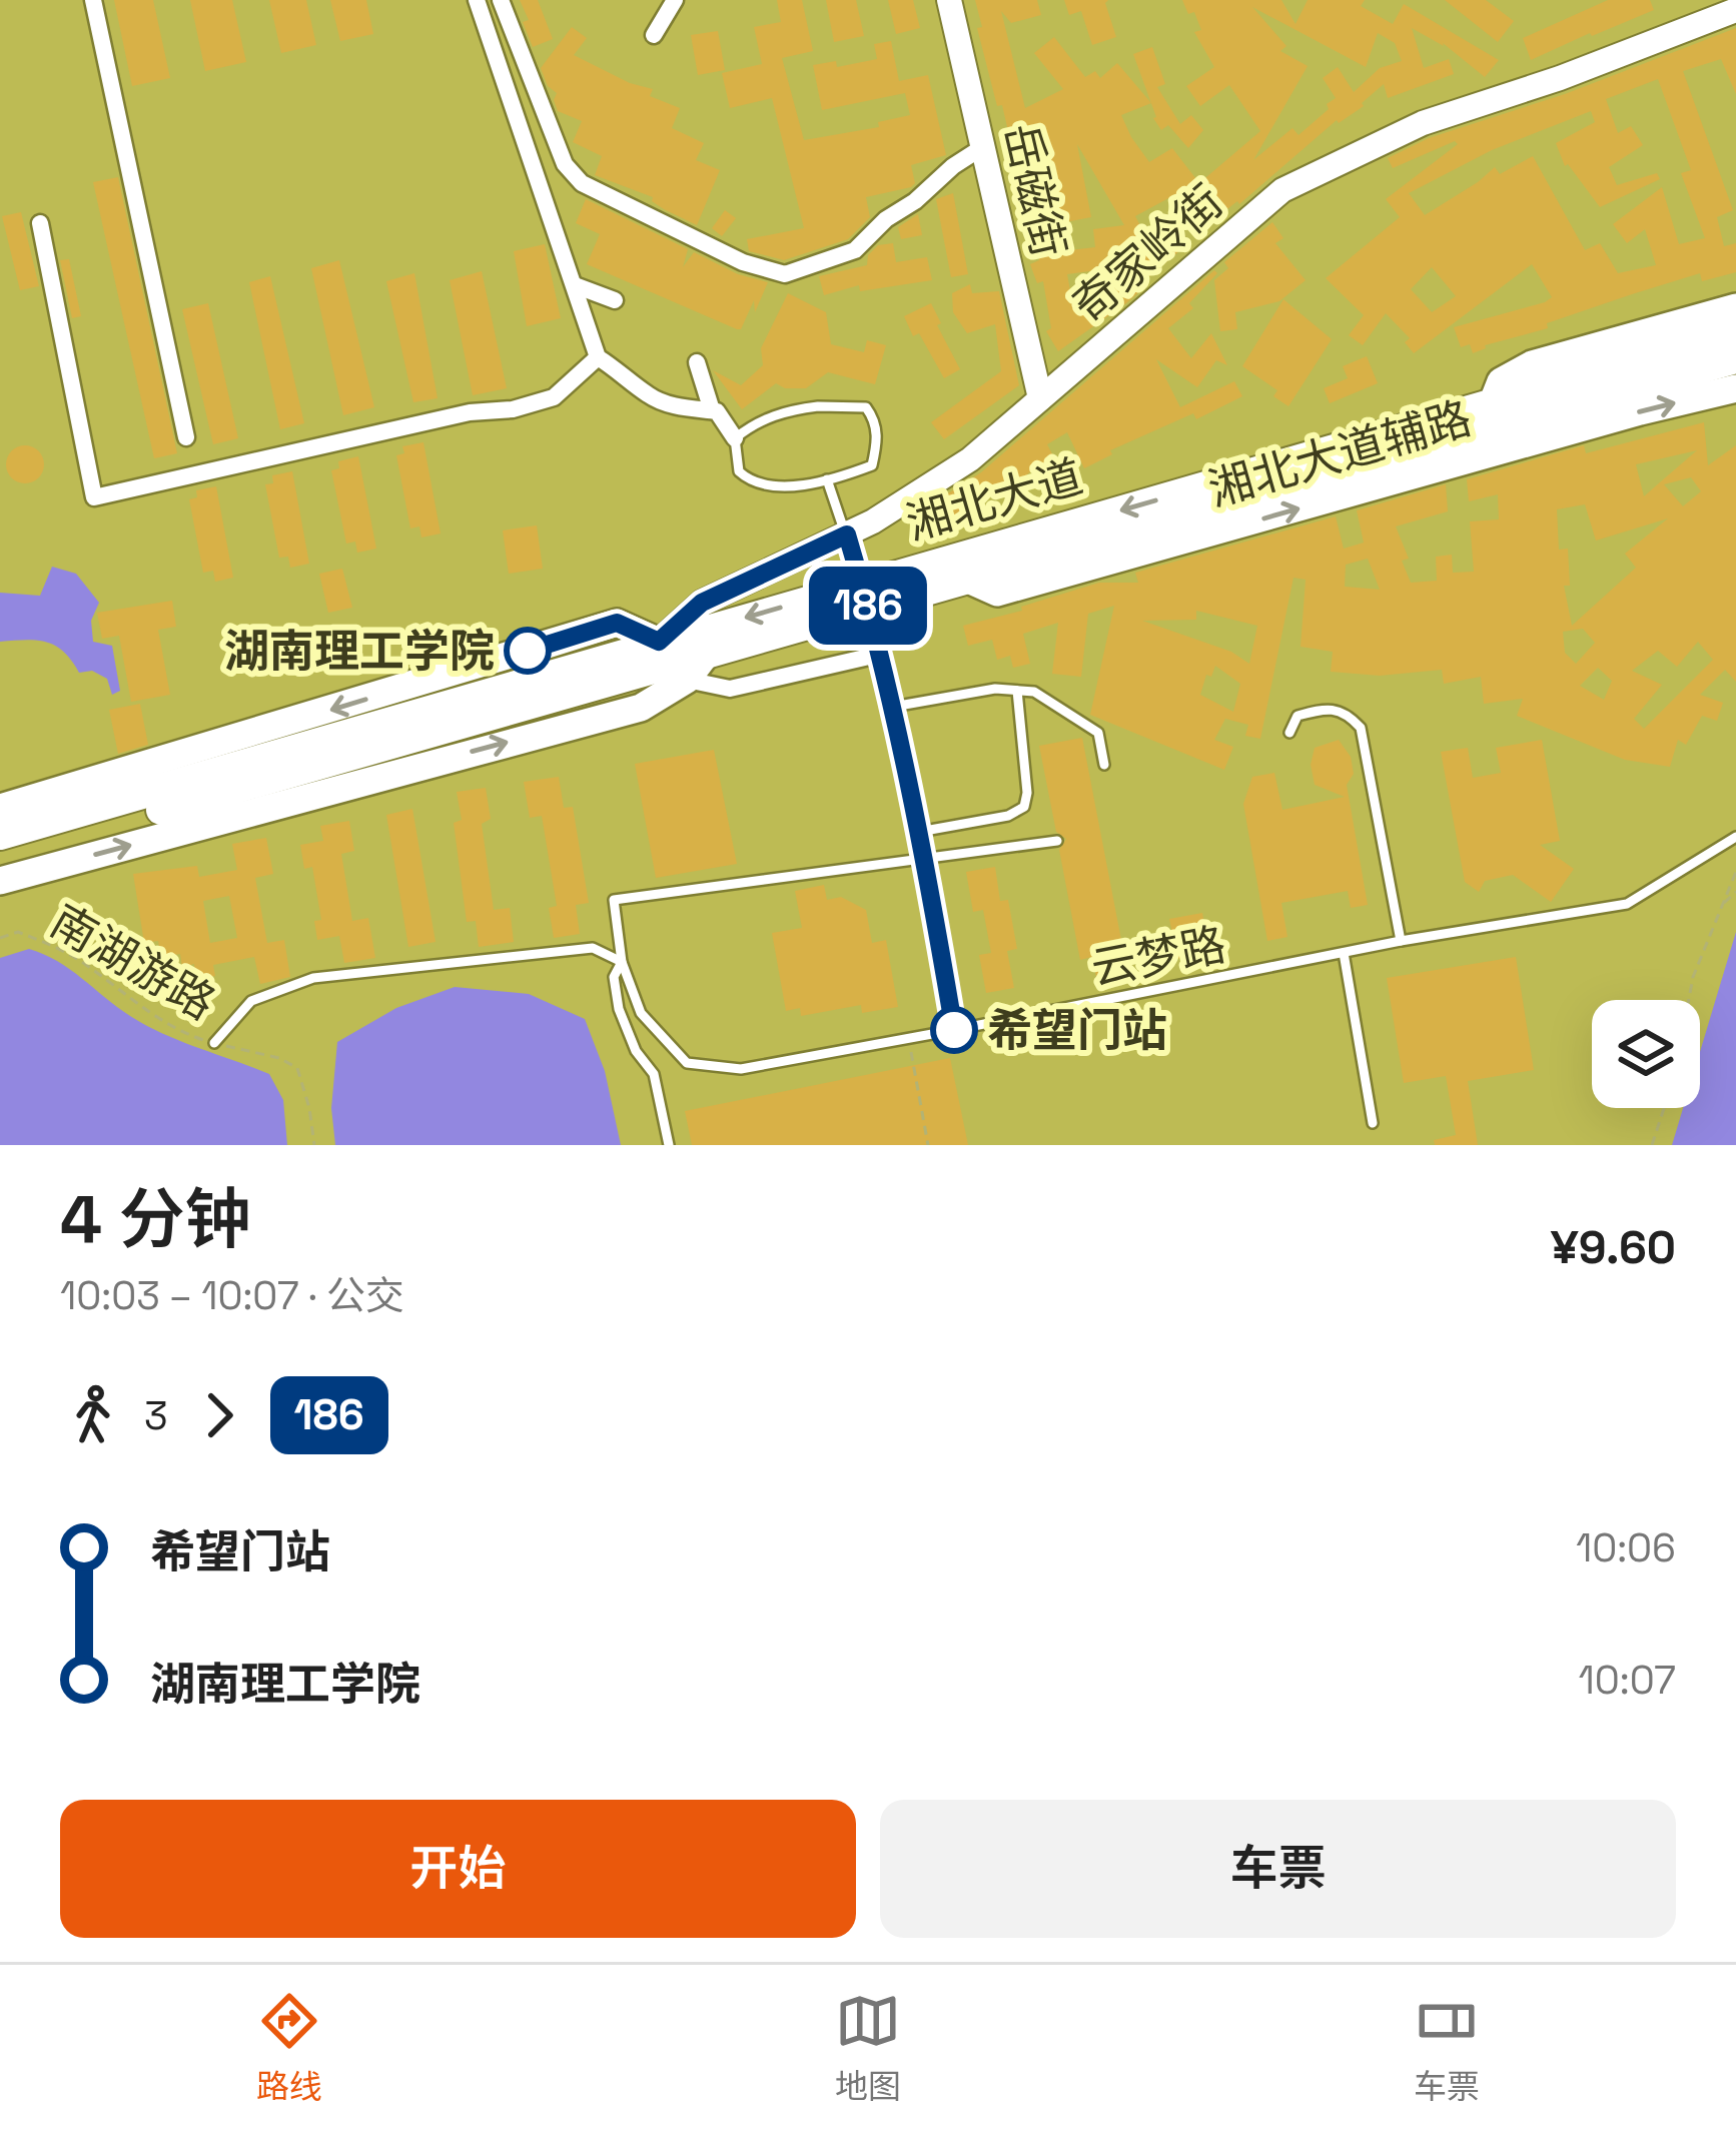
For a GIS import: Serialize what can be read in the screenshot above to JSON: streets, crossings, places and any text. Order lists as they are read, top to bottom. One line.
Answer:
{"streets":{"highway":["湘北大道"],"main road":["湘北大道辅路"],"street":["岳磁街","奇家岭街"],"lane":["云梦路"],"path":["南湖游路"]},"crossings":[["岳磁街","奇家岭街"],["奇家岭街","湘北大道"],["湘北大道辅路","湘北大道"]],"places":["湖南理工学院","希望门站"],"lines":["bus line 186"],"page":{"on_map":"186","heading":["4 分钟","10:03 – 10:07 · 公交","¥9.60"],"legs":["3","186"],"list":[{"name":"希望门站","value":"10:06"},{"name":"湖南理工学院","value":"10:07"}],"buttons":["开始","车票"],"tabs":["路线","地图","车票"]}}
